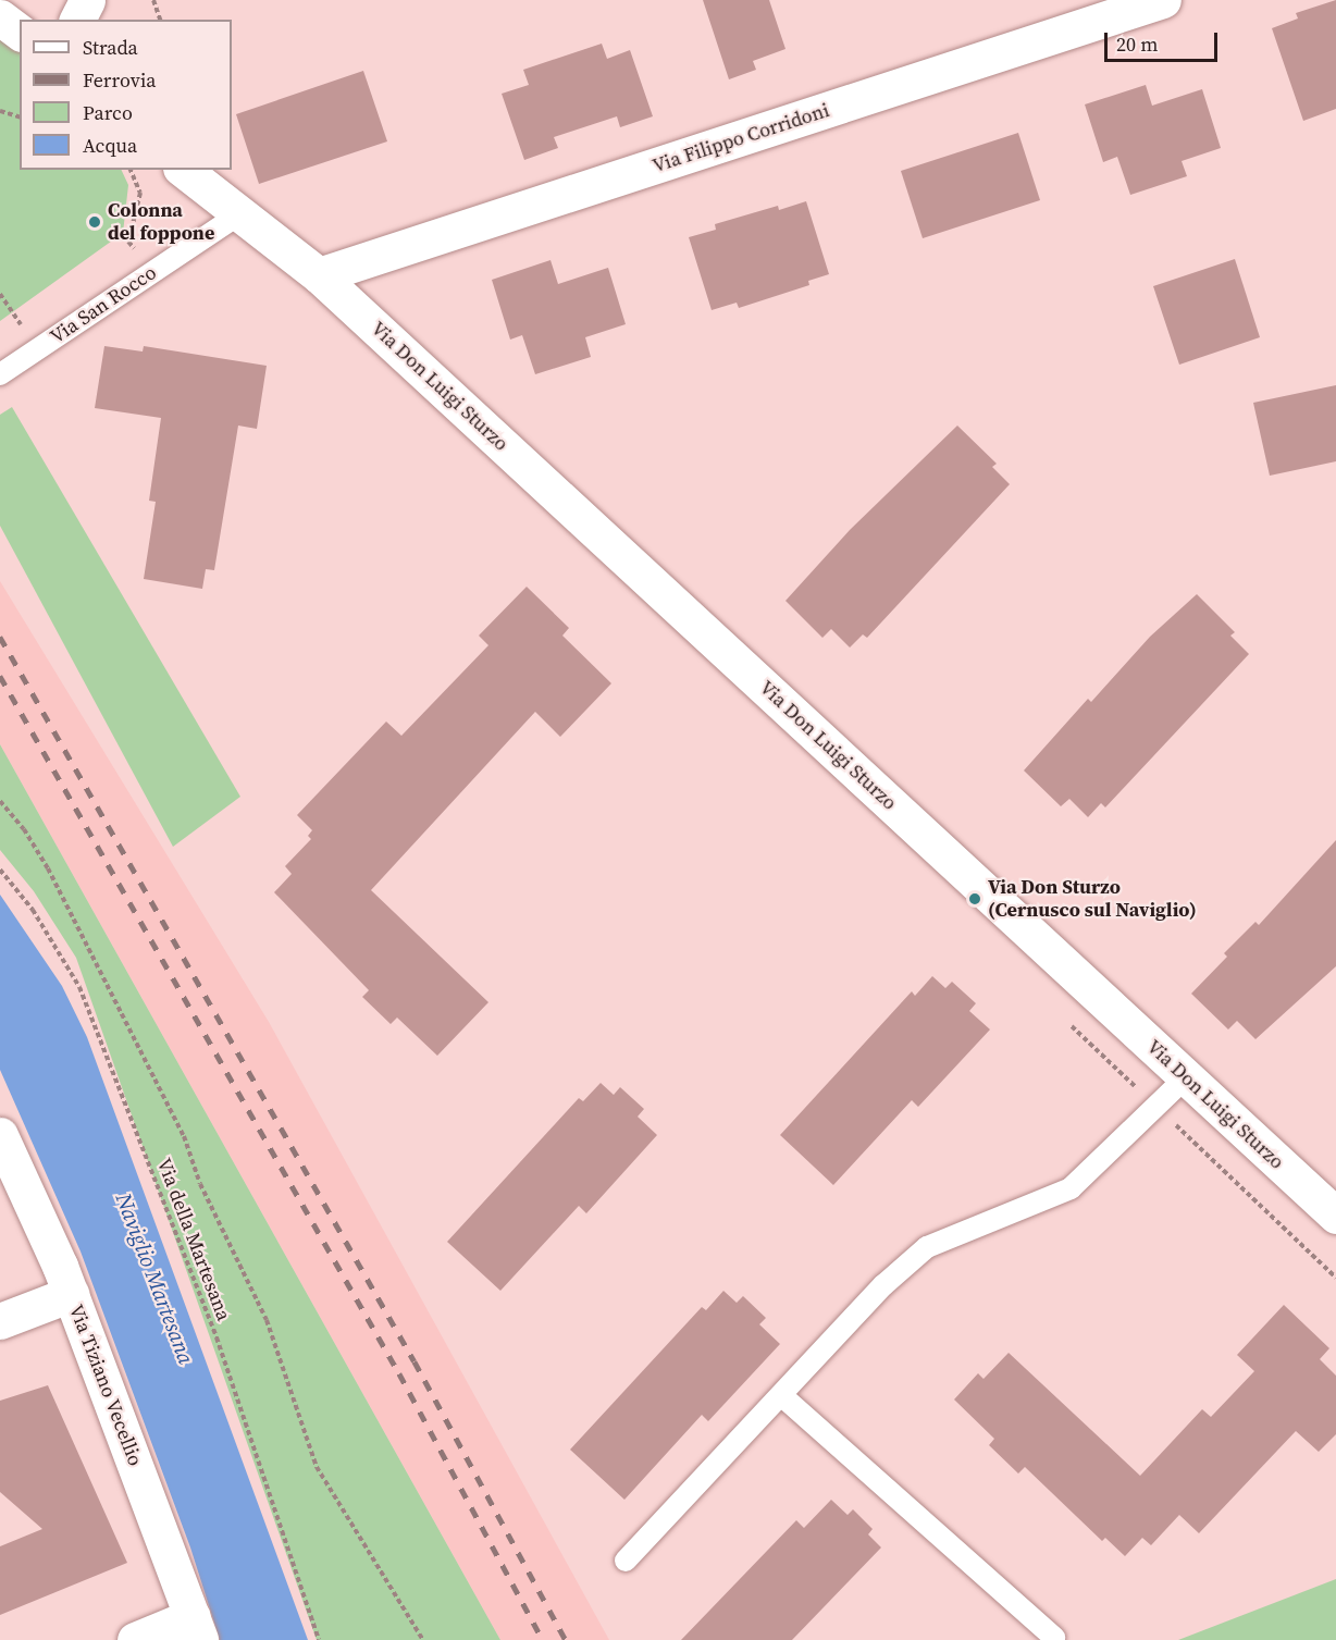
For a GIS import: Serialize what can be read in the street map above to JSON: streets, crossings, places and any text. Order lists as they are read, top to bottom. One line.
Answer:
{"streets":{"street":["Via Filippo Corridoni","Via Don Luigi Sturzo","Via Tiziano Vecellio"],"lane":["Via San Rocco"],"path":["Via della Martesana"]},"crossings":[["Via Filippo Corridoni","Via Don Luigi Sturzo"]],"water":["Naviglio Martesana"],"places":["Colonna del foppone","Via Don Sturzo (Cernusco sul Naviglio)"],"legend":["Strada","Ferrovia","Parco","Acqua"],"scale_bar":"20 m"}
